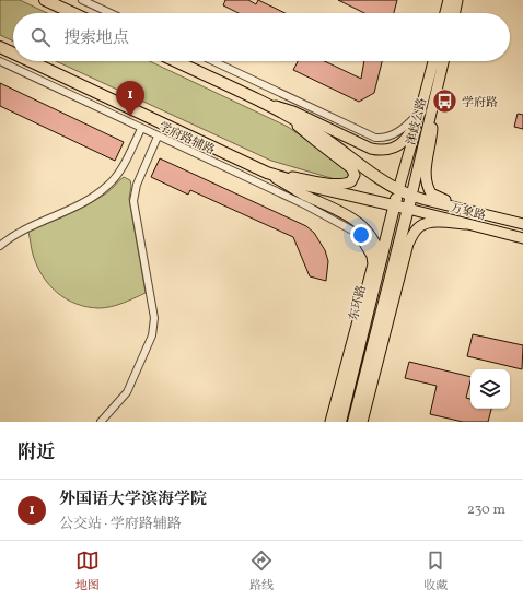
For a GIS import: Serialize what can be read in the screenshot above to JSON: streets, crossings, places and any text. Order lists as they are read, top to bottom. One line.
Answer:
{"streets":{"highway":["东环路"],"main road":["津歧公路","万象路"],"street":["学府路辅路"]},"crossings":[["津歧公路","万象路"],["津歧公路","东环路"]],"places":{"bus stop":["学府路"]},"page":{"search":"搜索地点","pins":"1","heading":"附近","list":[{"mark":"1","name":"外国语大学滨海学院","note":"公交站 · 学府路辅路","value":"230 m"}],"nav":["地图","路线","收藏"]}}
